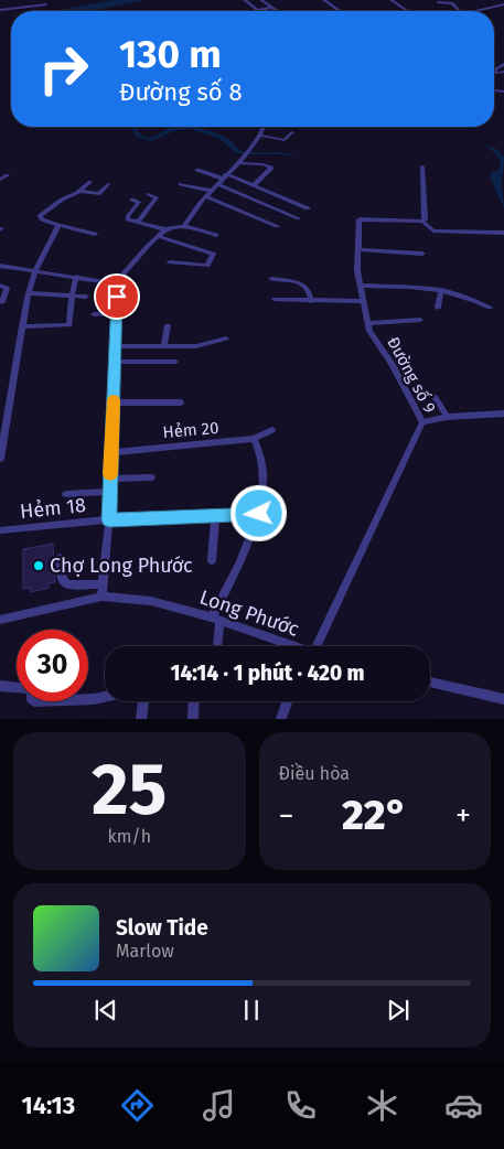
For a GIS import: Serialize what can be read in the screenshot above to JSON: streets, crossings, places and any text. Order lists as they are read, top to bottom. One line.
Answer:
{"streets":{"street":["Đường số 9","Hẻm 20","Hẻm 18","Long Phước"]},"places":["Chợ Long Phước"],"page":{"turn":["130 m","Đường số 8"],"limit":"30","trip":"14:14 · 1 phút · 420 m","tile":[["25","km/h"],"Điều hòa"],"heat":["−","22°","+"],"song":["Slow Tide","Marlow"],"tabs":"14:13"}}
